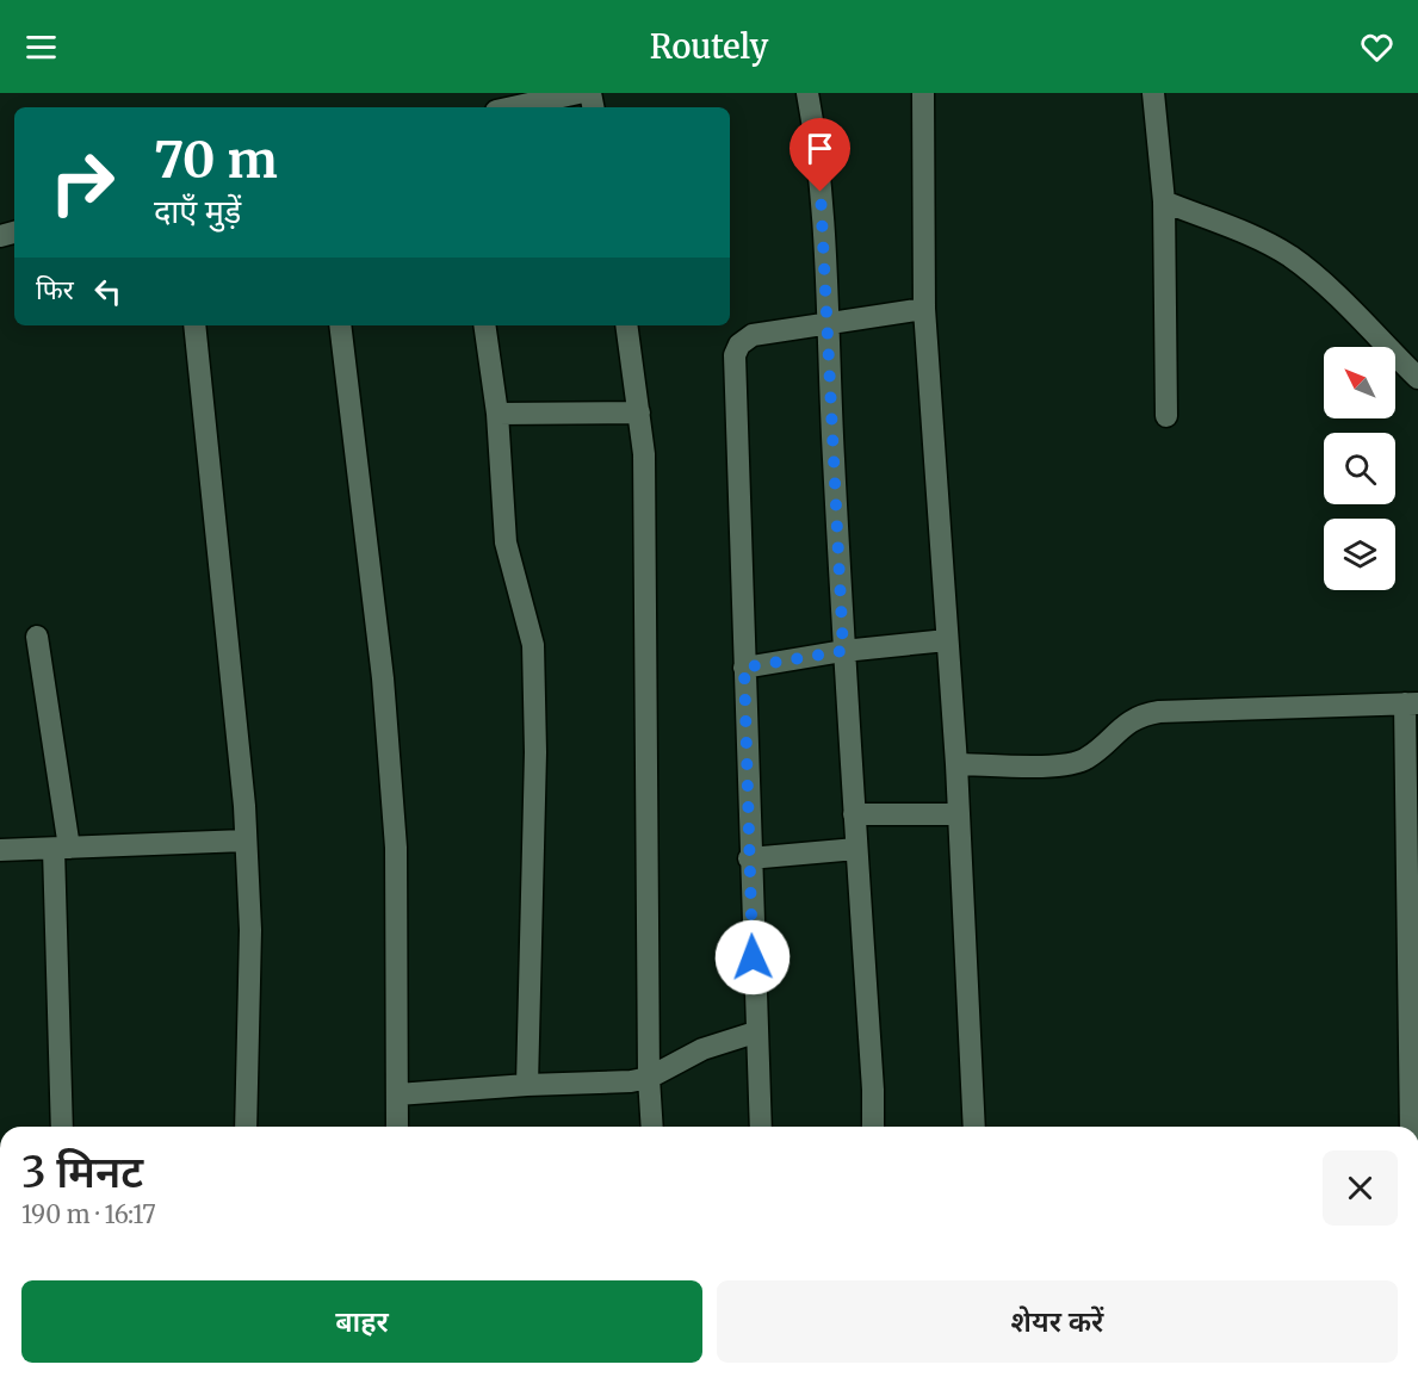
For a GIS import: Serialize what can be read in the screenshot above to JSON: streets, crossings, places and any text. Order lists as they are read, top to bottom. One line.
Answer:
{"north":"top left","page":{"header":"Routely","turn":["70 m","दाएँ मुड़ें"],"then":"फिर","heading":["3 मिनट","190 m · 16:17"],"buttons":["बाहर","शेयर करें"]}}
